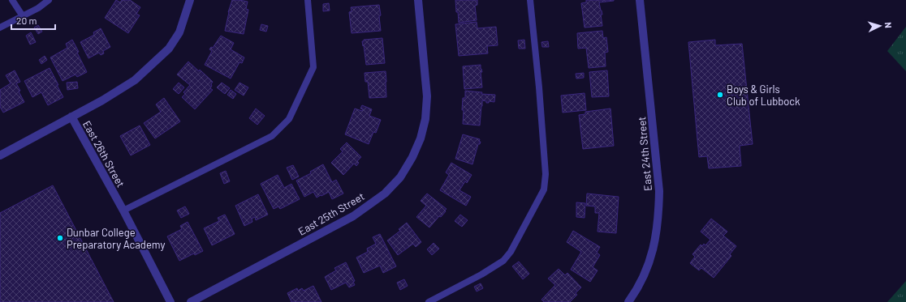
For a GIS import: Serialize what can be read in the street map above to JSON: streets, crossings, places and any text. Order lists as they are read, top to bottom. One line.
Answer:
{"streets":{"street":["East 26th Street","East 24th Street","East 25th Street"]},"places":["Boys & Girls Club of Lubbock","Dunbar College Preparatory Academy"],"scale_bar":"20 m","north":"right"}
